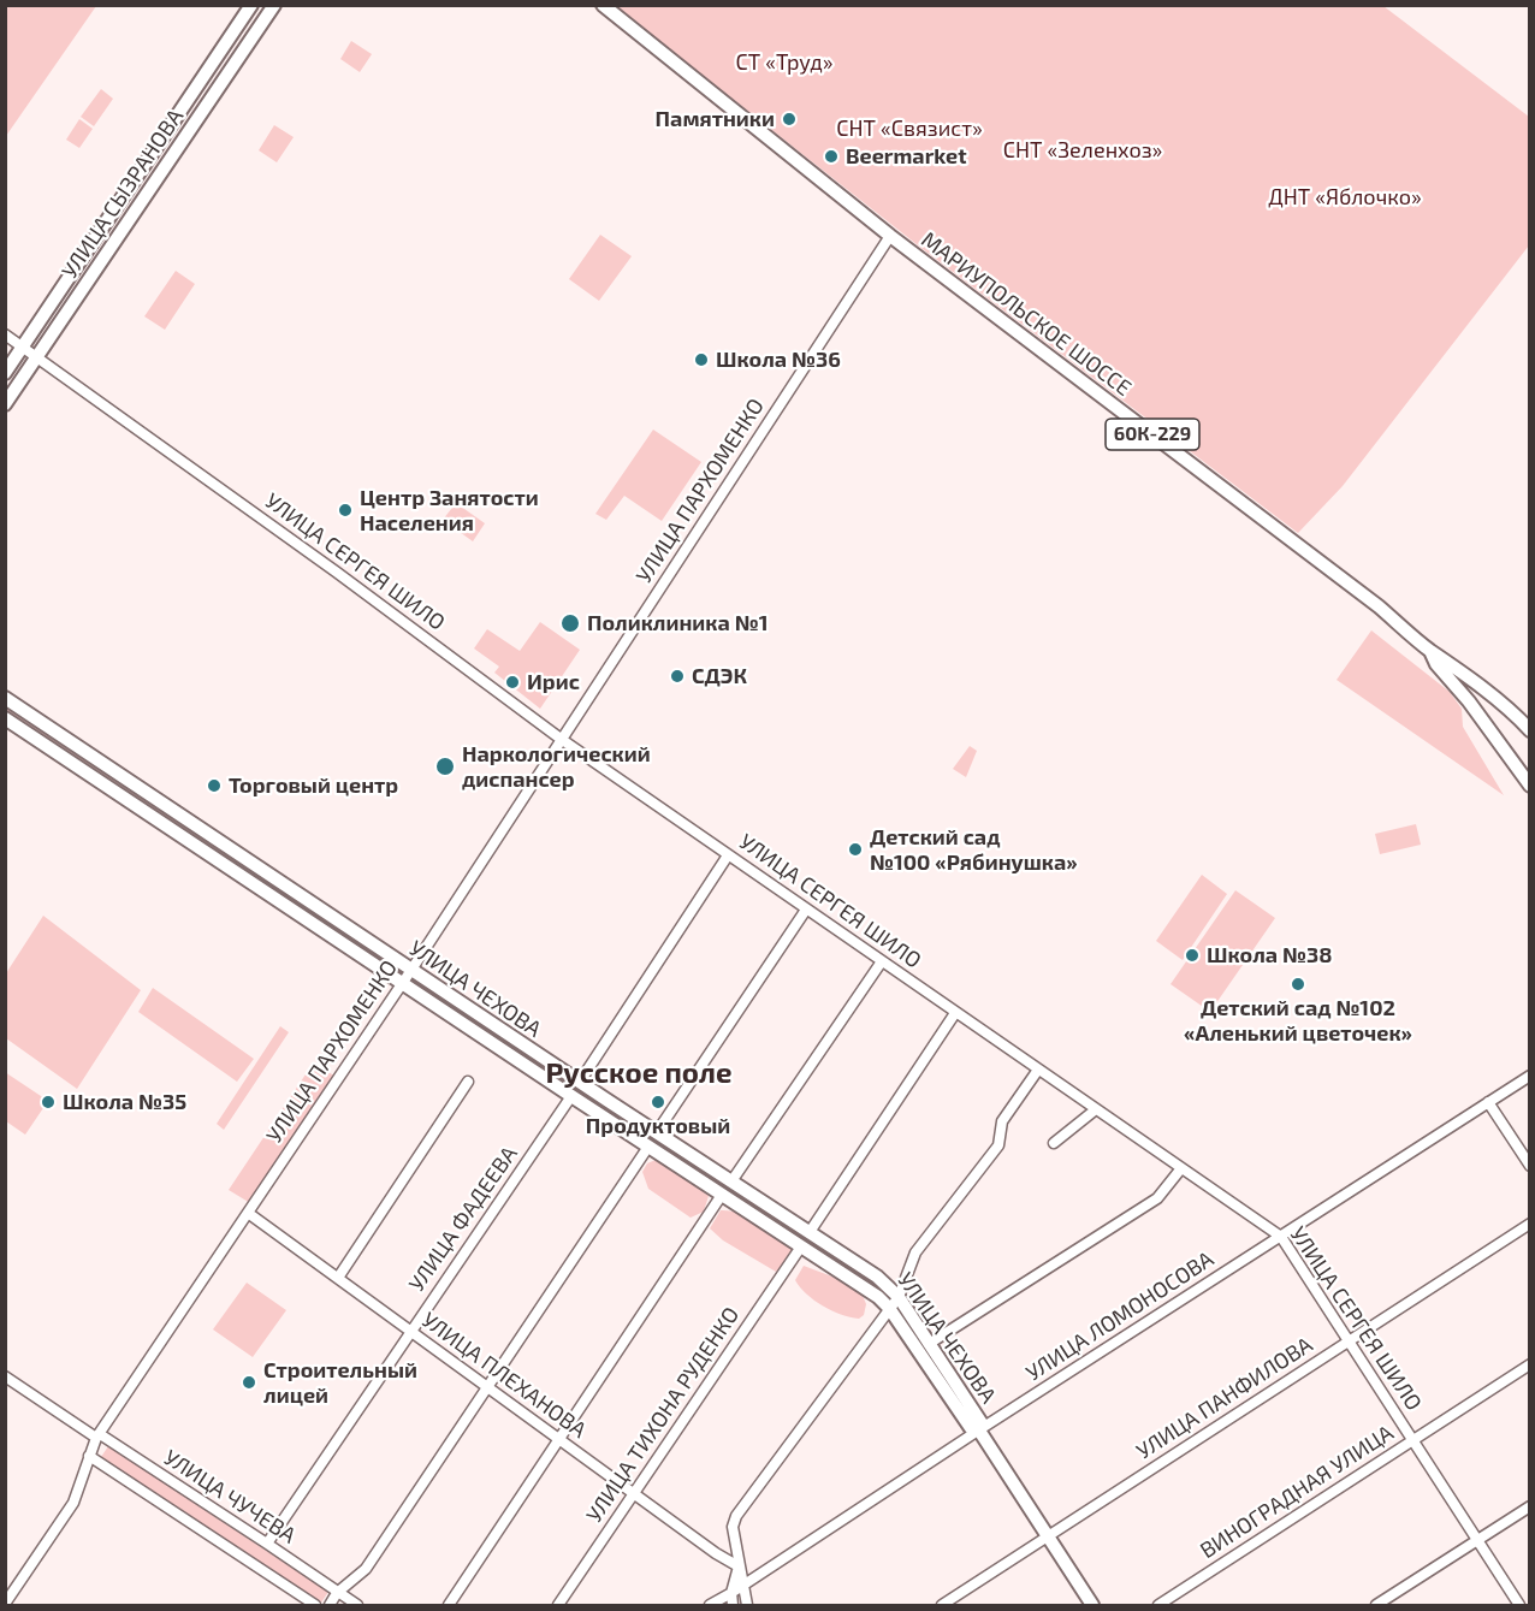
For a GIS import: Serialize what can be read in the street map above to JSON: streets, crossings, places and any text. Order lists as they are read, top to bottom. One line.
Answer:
{"streets":{"main road":["УЛИЦА СЫЗРАНОВА","МАРИУПОЛЬСКОЕ ШОССЕ","60К-229","УЛИЦА ЧЕХОВА"],"street":["УЛИЦА ПАРХОМЕНКО","УЛИЦА СЕРГЕЯ ШИЛО","УЛИЦА ФАДЕЕВА","УЛИЦА ЛОМОНОСОВА","УЛИЦА ПЛЕХАНОВА","УЛИЦА ПАНФИЛОВА","УЛИЦА ТИХОНА РУДЕНКО","ВИНОГРАДНАЯ УЛИЦА","УЛИЦА ЧУЧЕВА"]},"crossings":[["УЛИЦА СЫЗРАНОВА","УЛИЦА СЕРГЕЯ ШИЛО"],["МАРИУПОЛЬСКОЕ ШОССЕ","УЛИЦА ПАРХОМЕНКО"],["УЛИЦА ПАРХОМЕНКО","УЛИЦА СЕРГЕЯ ШИЛО"],["УЛИЦА ПАРХОМЕНКО","УЛИЦА ЧЕХОВА"],["УЛИЦА ПАРХОМЕНКО","УЛИЦА ПЛЕХАНОВА"],["УЛИЦА ПАРХОМЕНКО","УЛИЦА ЧУЧЕВА"],["УЛИЦА СЕРГЕЯ ШИЛО","УЛИЦА ЛОМОНОСОВА"],["УЛИЦА СЕРГЕЯ ШИЛО","УЛИЦА ПАНФИЛОВА"],["УЛИЦА СЕРГЕЯ ШИЛО","ВИНОГРАДНАЯ УЛИЦА"],["УЛИЦА ЧЕХОВА","УЛИЦА ФАДЕЕВА"],["УЛИЦА ЧЕХОВА","УЛИЦА ЛОМОНОСОВА"],["УЛИЦА ЧЕХОВА","УЛИЦА ПАНФИЛОВА"],["УЛИЦА ЧЕХОВА","УЛИЦА ТИХОНА РУДЕНКО"],["УЛИЦА ФАДЕЕВА","УЛИЦА ПЛЕХАНОВА"],["УЛИЦА ФАДЕЕВА","УЛИЦА ЧУЧЕВА"],["УЛИЦА ПЛЕХАНОВА","УЛИЦА ТИХОНА РУДЕНКО"]],"districts":["Русское поле"],"parks":["СТ «Труд»","СНТ «Связист»","СНТ «Зеленхоз»","ДНТ «Яблочко»"],"places":["Памятники","Beermarket","Школа №36","Центр Занятости Населения","Поликлиника №1","СДЭК","Ирис","Наркологический диспансер","Торговый центр","Детский сад №100 «Рябинушка»","Школа №38","Детский сад №102 «Аленький цветочек»","Школа №35","Продуктовый","Строительный лицей"]}
